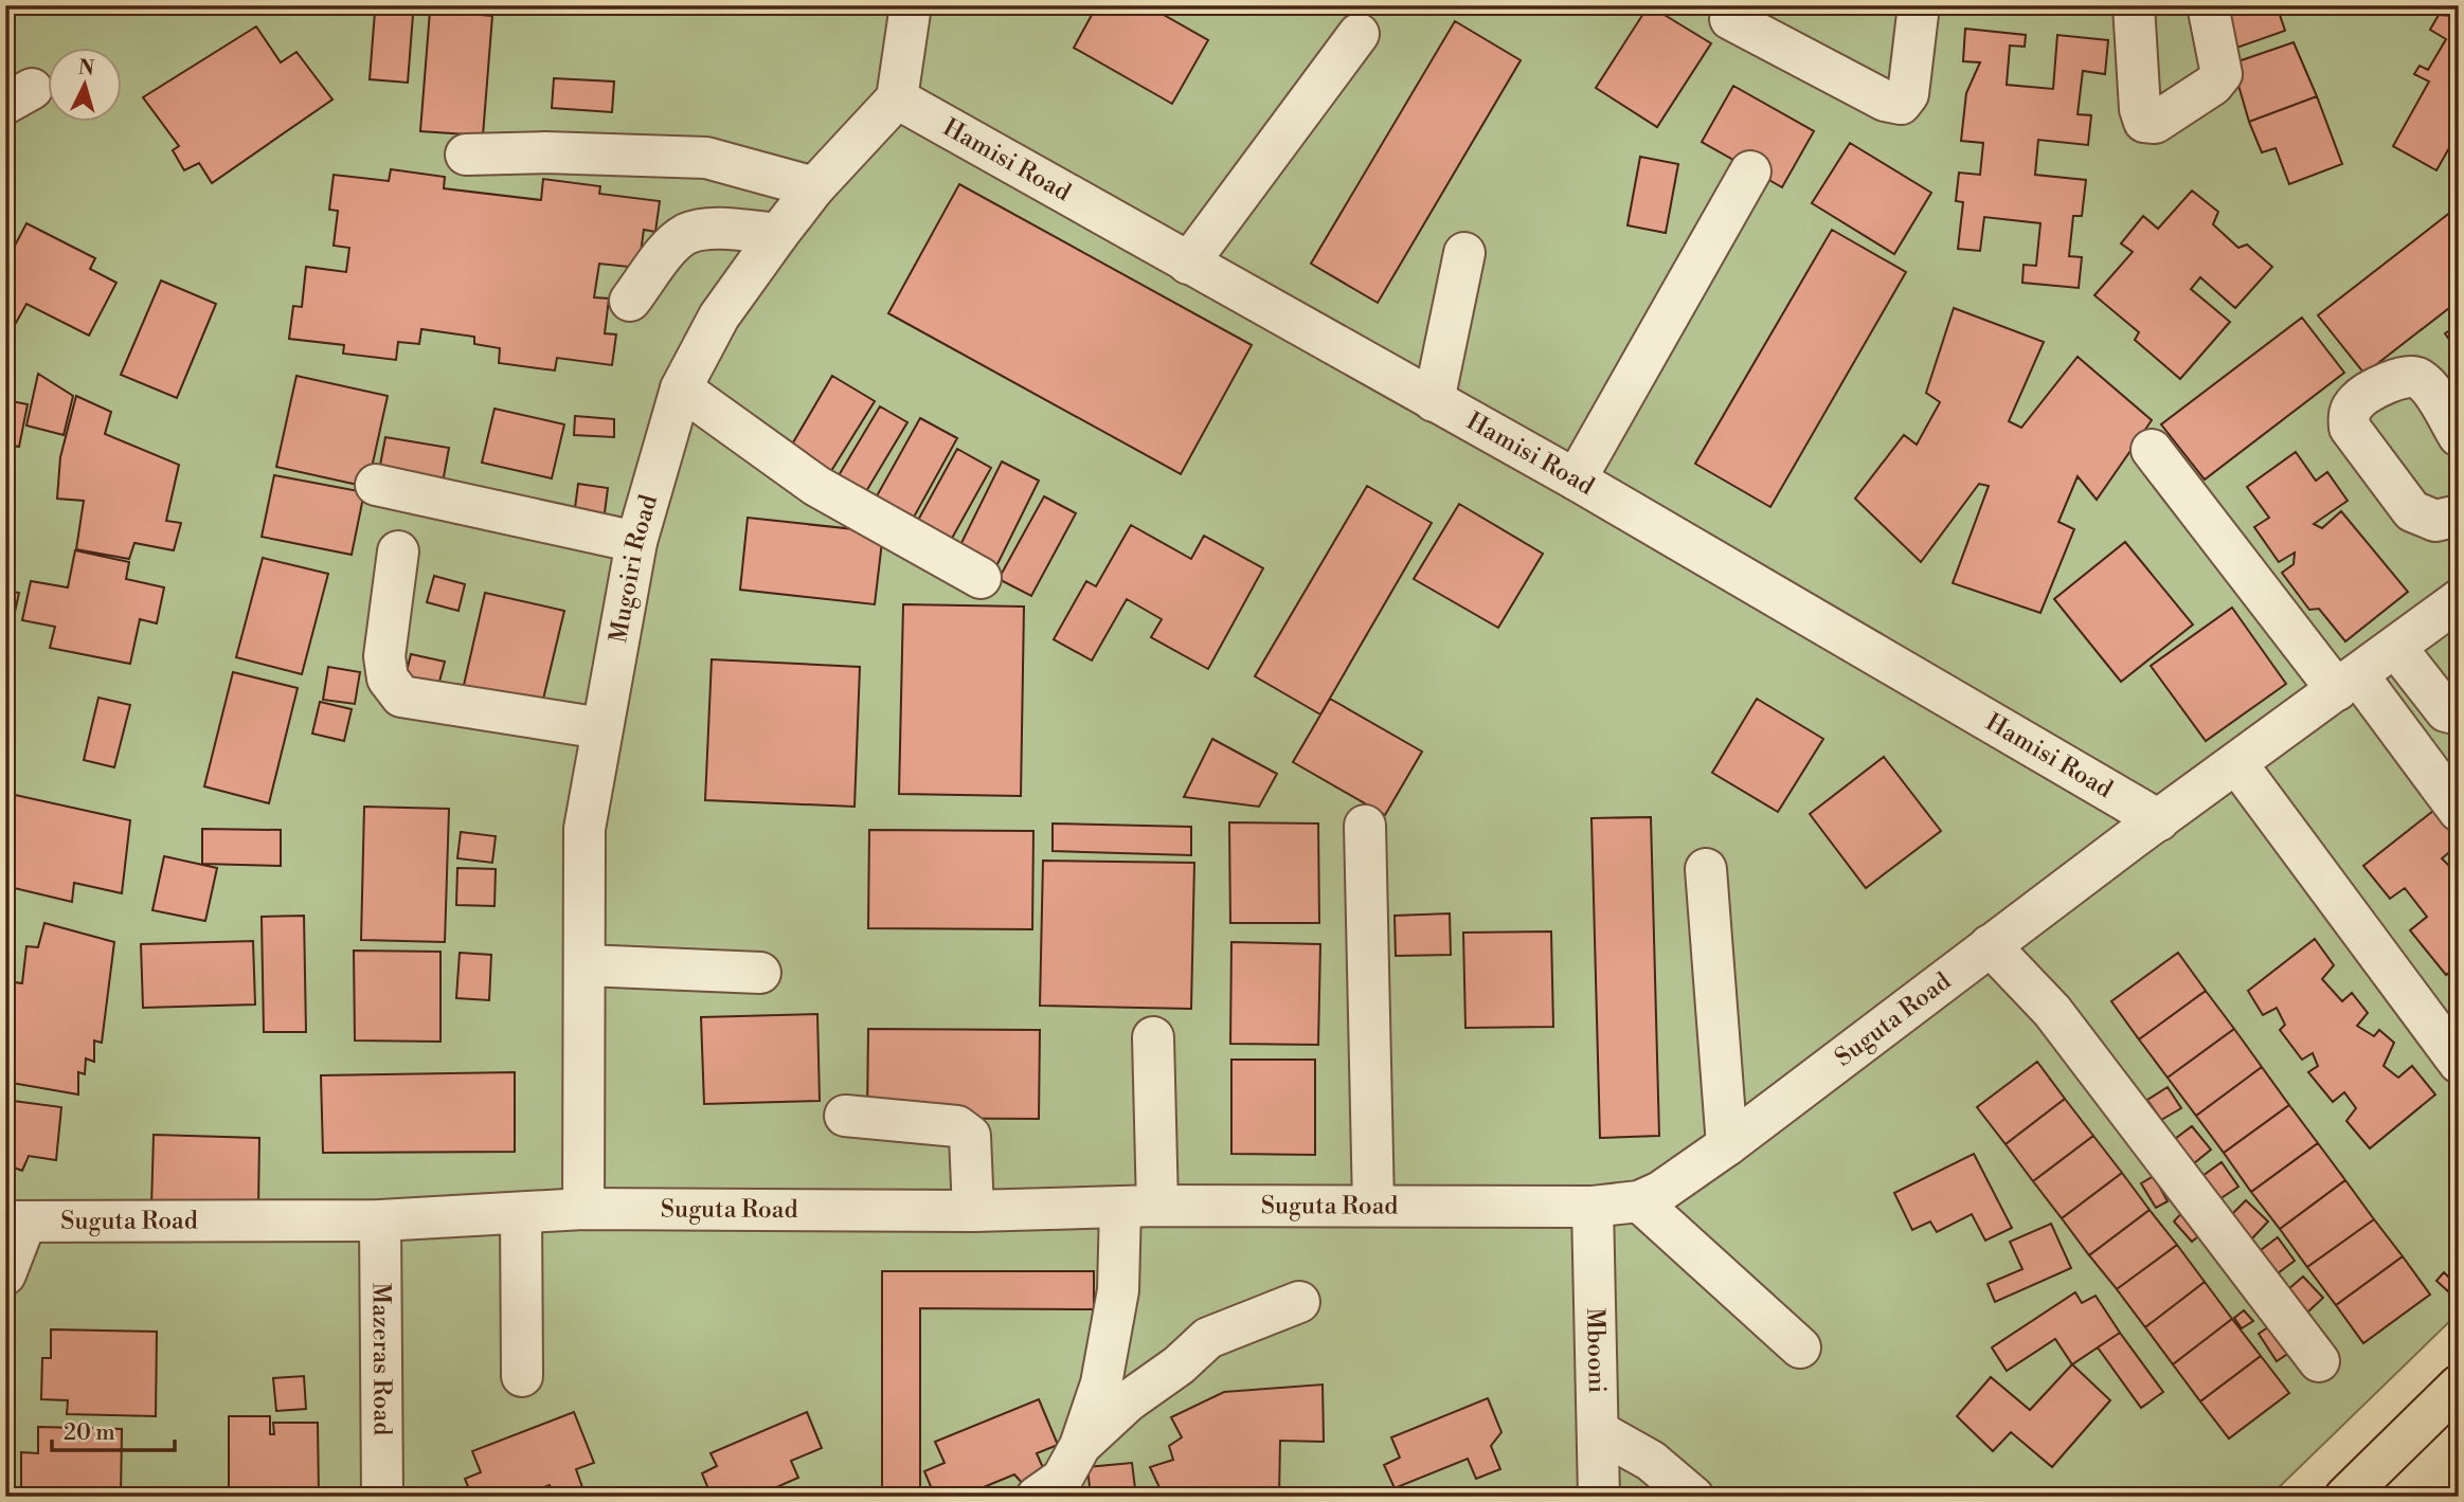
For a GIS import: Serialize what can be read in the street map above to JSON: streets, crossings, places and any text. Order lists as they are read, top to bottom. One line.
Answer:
{"streets":{"street":["Hamisi Road","Mugoiri Road","Suguta Road","Mbooni","Mazeras Road"]},"crossings":[["Hamisi Road","Mugoiri Road"],["Hamisi Road","Suguta Road"],["Mugoiri Road","Suguta Road"],["Suguta Road","Mbooni"],["Suguta Road","Mazeras Road"]],"scale_bar":"20 m","north":"top"}
